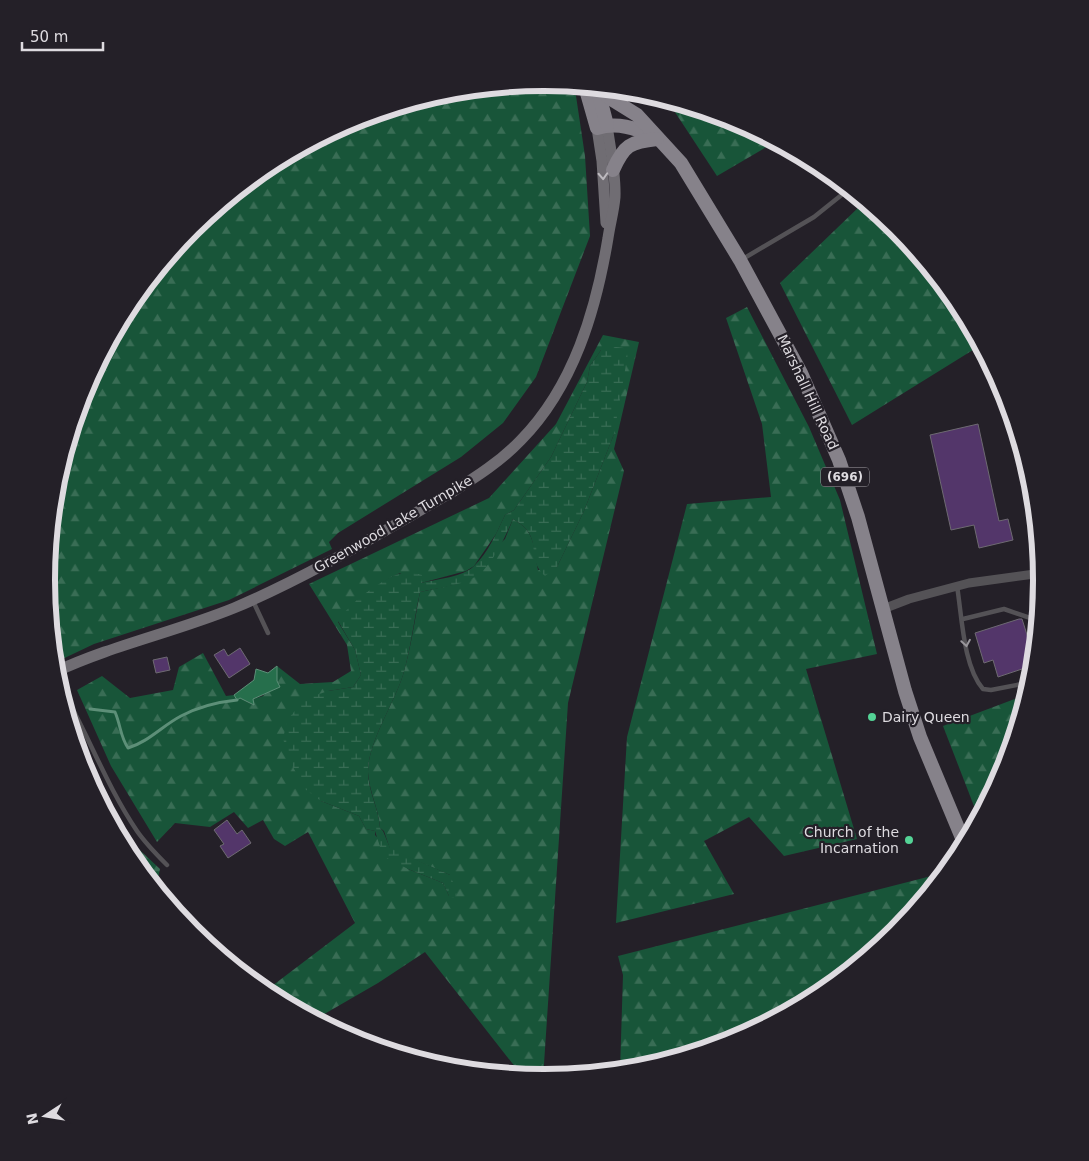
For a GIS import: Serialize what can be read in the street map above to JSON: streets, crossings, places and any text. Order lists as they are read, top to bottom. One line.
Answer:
{"streets":{"main road":["Marshall Hill Road","(696)","Greenwood Lake Turnpike"]},"crossings":[["Marshall Hill Road","Greenwood Lake Turnpike"]],"places":["Dairy Queen","Church of the Incarnation"],"scale_bar":"50 m","north":"left"}
